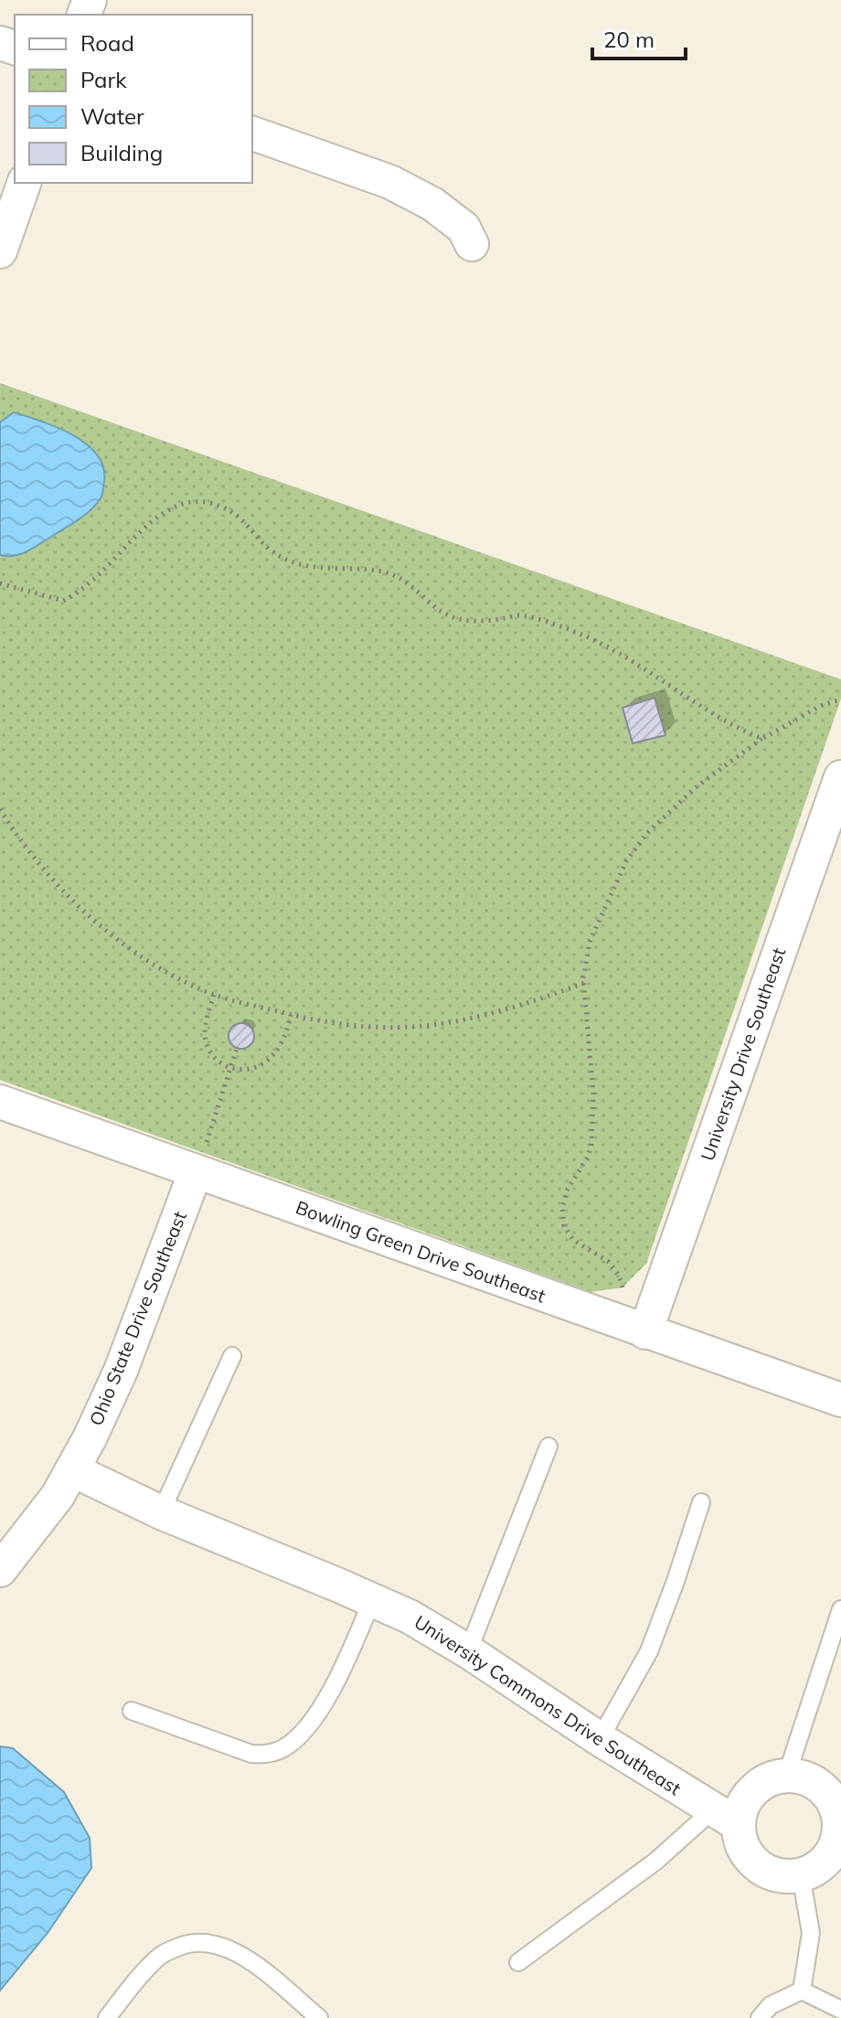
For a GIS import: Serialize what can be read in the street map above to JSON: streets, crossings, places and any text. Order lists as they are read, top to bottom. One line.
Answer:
{"streets":{"street":["University Drive Southeast","Bowling Green Drive Southeast","Ohio State Drive Southeast","University Commons Drive Southeast"]},"crossings":[["University Drive Southeast","Bowling Green Drive Southeast"],["Bowling Green Drive Southeast","Ohio State Drive Southeast"],["Ohio State Drive Southeast","University Commons Drive Southeast"]],"legend":["Road","Park","Water","Building"],"scale_bar":"20 m"}
